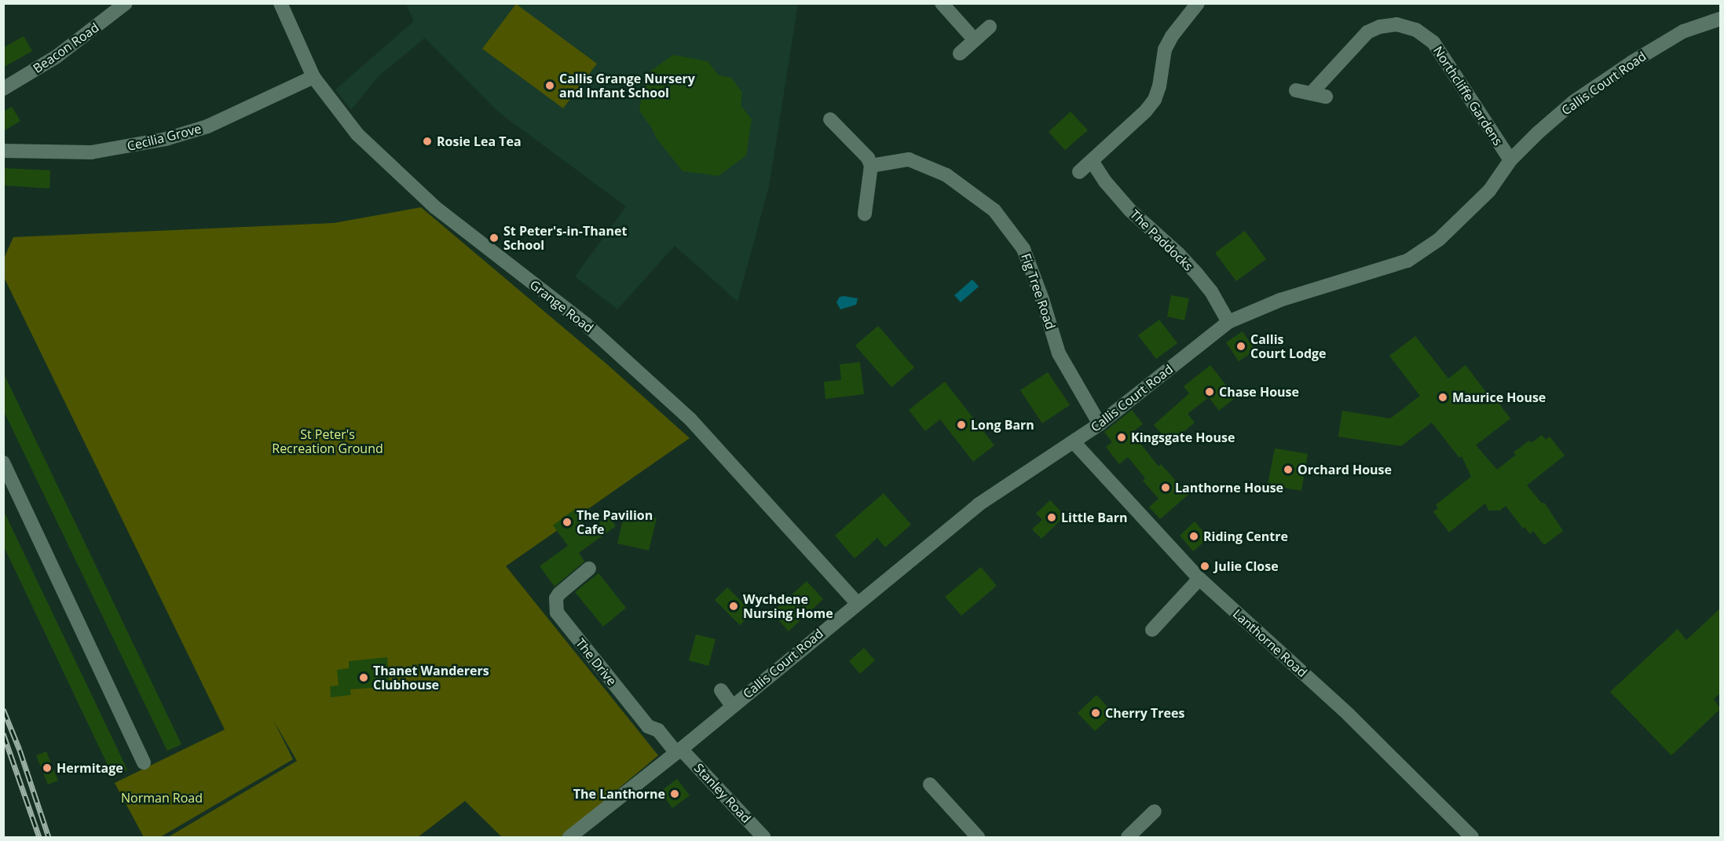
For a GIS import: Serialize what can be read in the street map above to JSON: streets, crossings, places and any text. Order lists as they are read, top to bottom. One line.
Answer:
{"streets":{"street":["Beacon Road","Callis Court Road","Northcliffe Gardens","Cecilia Grove","The Paddocks","Fig Tree Road","Grange Road","Lanthorne Road","The Drive","Stanley Road"]},"crossings":[["Callis Court Road","Northcliffe Gardens"],["Callis Court Road","The Paddocks"],["Callis Court Road","Fig Tree Road"],["Callis Court Road","Grange Road"],["Callis Court Road","Lanthorne Road"],["Callis Court Road","The Drive"],["Callis Court Road","Stanley Road"],["Cecilia Grove","Grange Road"],["The Drive","Stanley Road"]],"parks":["St Peter's Recreation Ground","Norman Road"],"places":["Callis Grange Nursery and Infant School","Rosie Lea Tea","St Peter's-in-Thanet School","Callis Court Lodge","Chase House","Maurice House","Long Barn","Kingsgate House","Orchard House","Lanthorne House","Little Barn","The Pavilion Cafe","Riding Centre","Julie Close","Wychdene Nursing Home","Thanet Wanderers Clubhouse","Cherry Trees","Hermitage","The Lanthorne"]}
